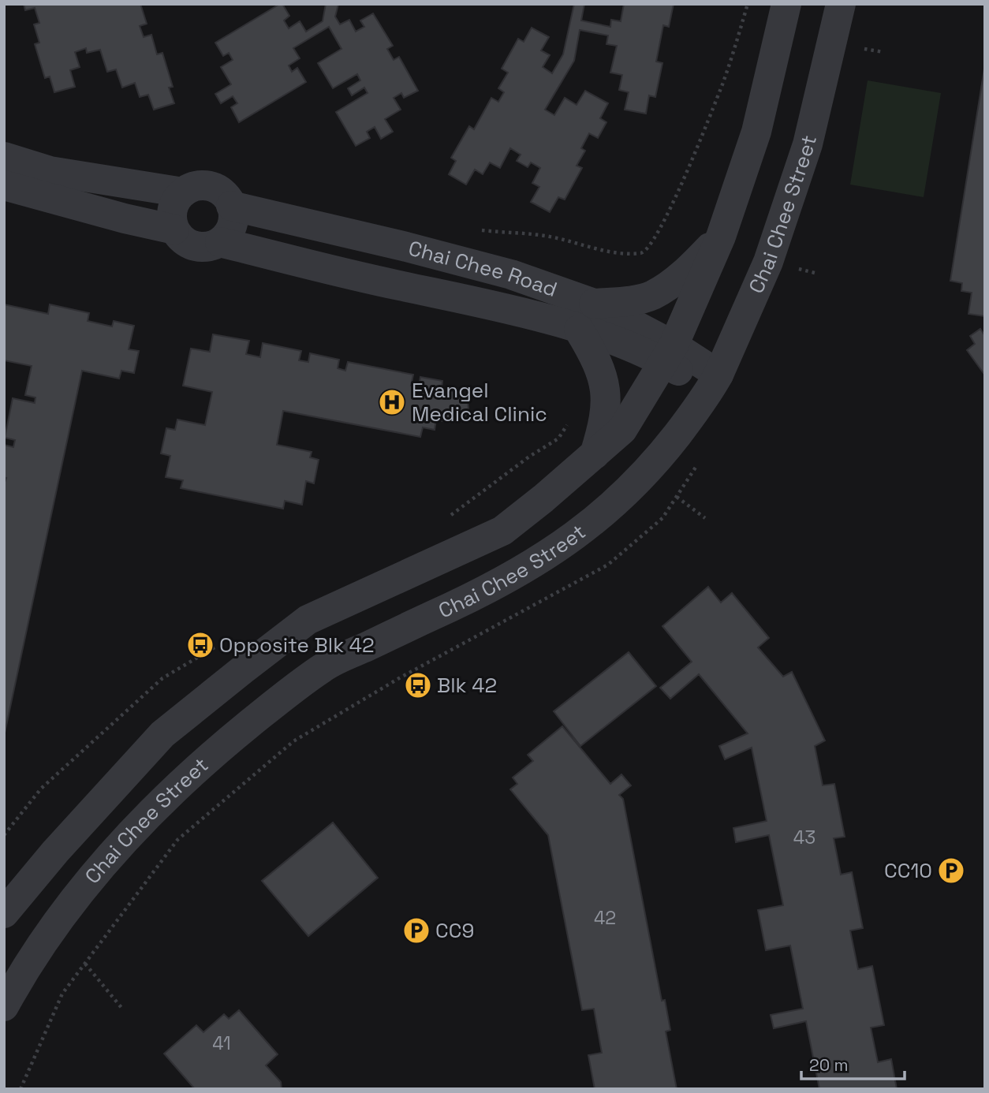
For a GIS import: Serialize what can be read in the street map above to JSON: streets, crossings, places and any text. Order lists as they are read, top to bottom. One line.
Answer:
{"streets":{"street":["Chai Chee Street","Chai Chee Road"]},"crossings":[["Chai Chee Street","Chai Chee Road"]],"places":{"hospital":["Evangel Medical Clinic"],"bus stop":["Opposite Blk 42","Blk 42"],"parking":["CC10","CC9"]},"house_numbers":["43","42","41"],"scale_bar":"20 m"}
